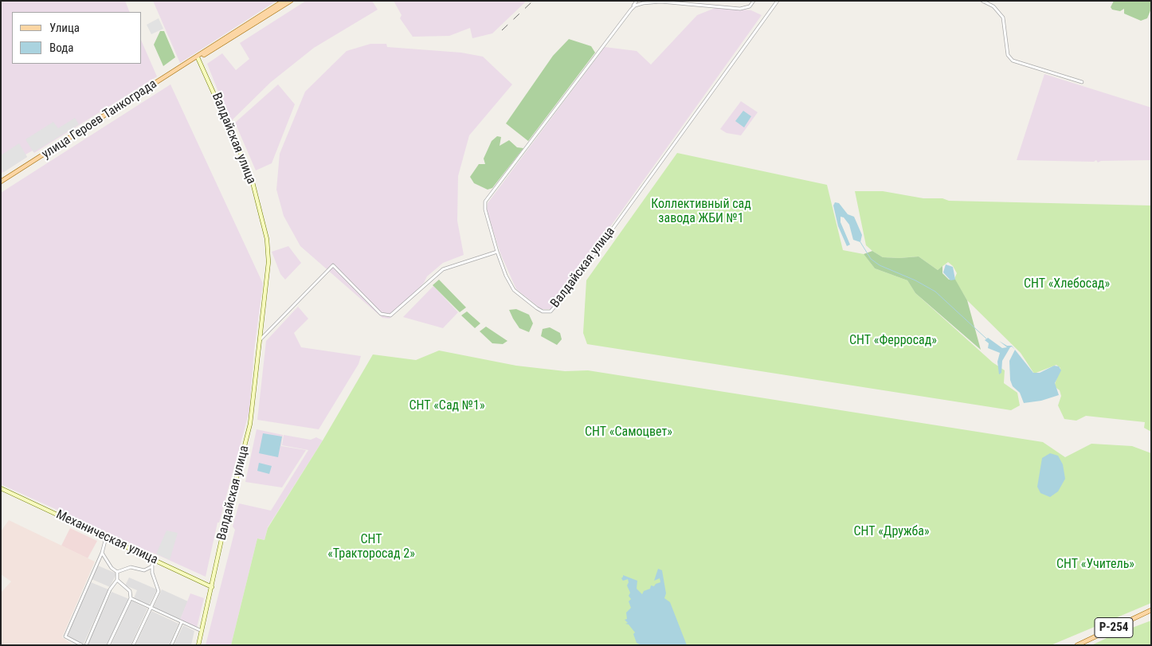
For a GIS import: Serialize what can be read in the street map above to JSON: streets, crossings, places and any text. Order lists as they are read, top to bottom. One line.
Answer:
{"streets":{"main road":["улица Героев Танкограда","Р-254"],"street":["Валдайская улица","Механическая улица"]},"crossings":[["улица Героев Танкограда","Валдайская улица"],["Валдайская улица","Механическая улица"]],"parks":["Коллективный сад завода ЖБИ №1","СНТ «Хлебосад»","СНТ «Ферросад»","СНТ «Сад №1»","СНТ «Самоцвет»","СНТ «Дружба»","СНТ «Тракторосад 2»","СНТ «Учитель»"],"legend":["Улица","Вода"]}
